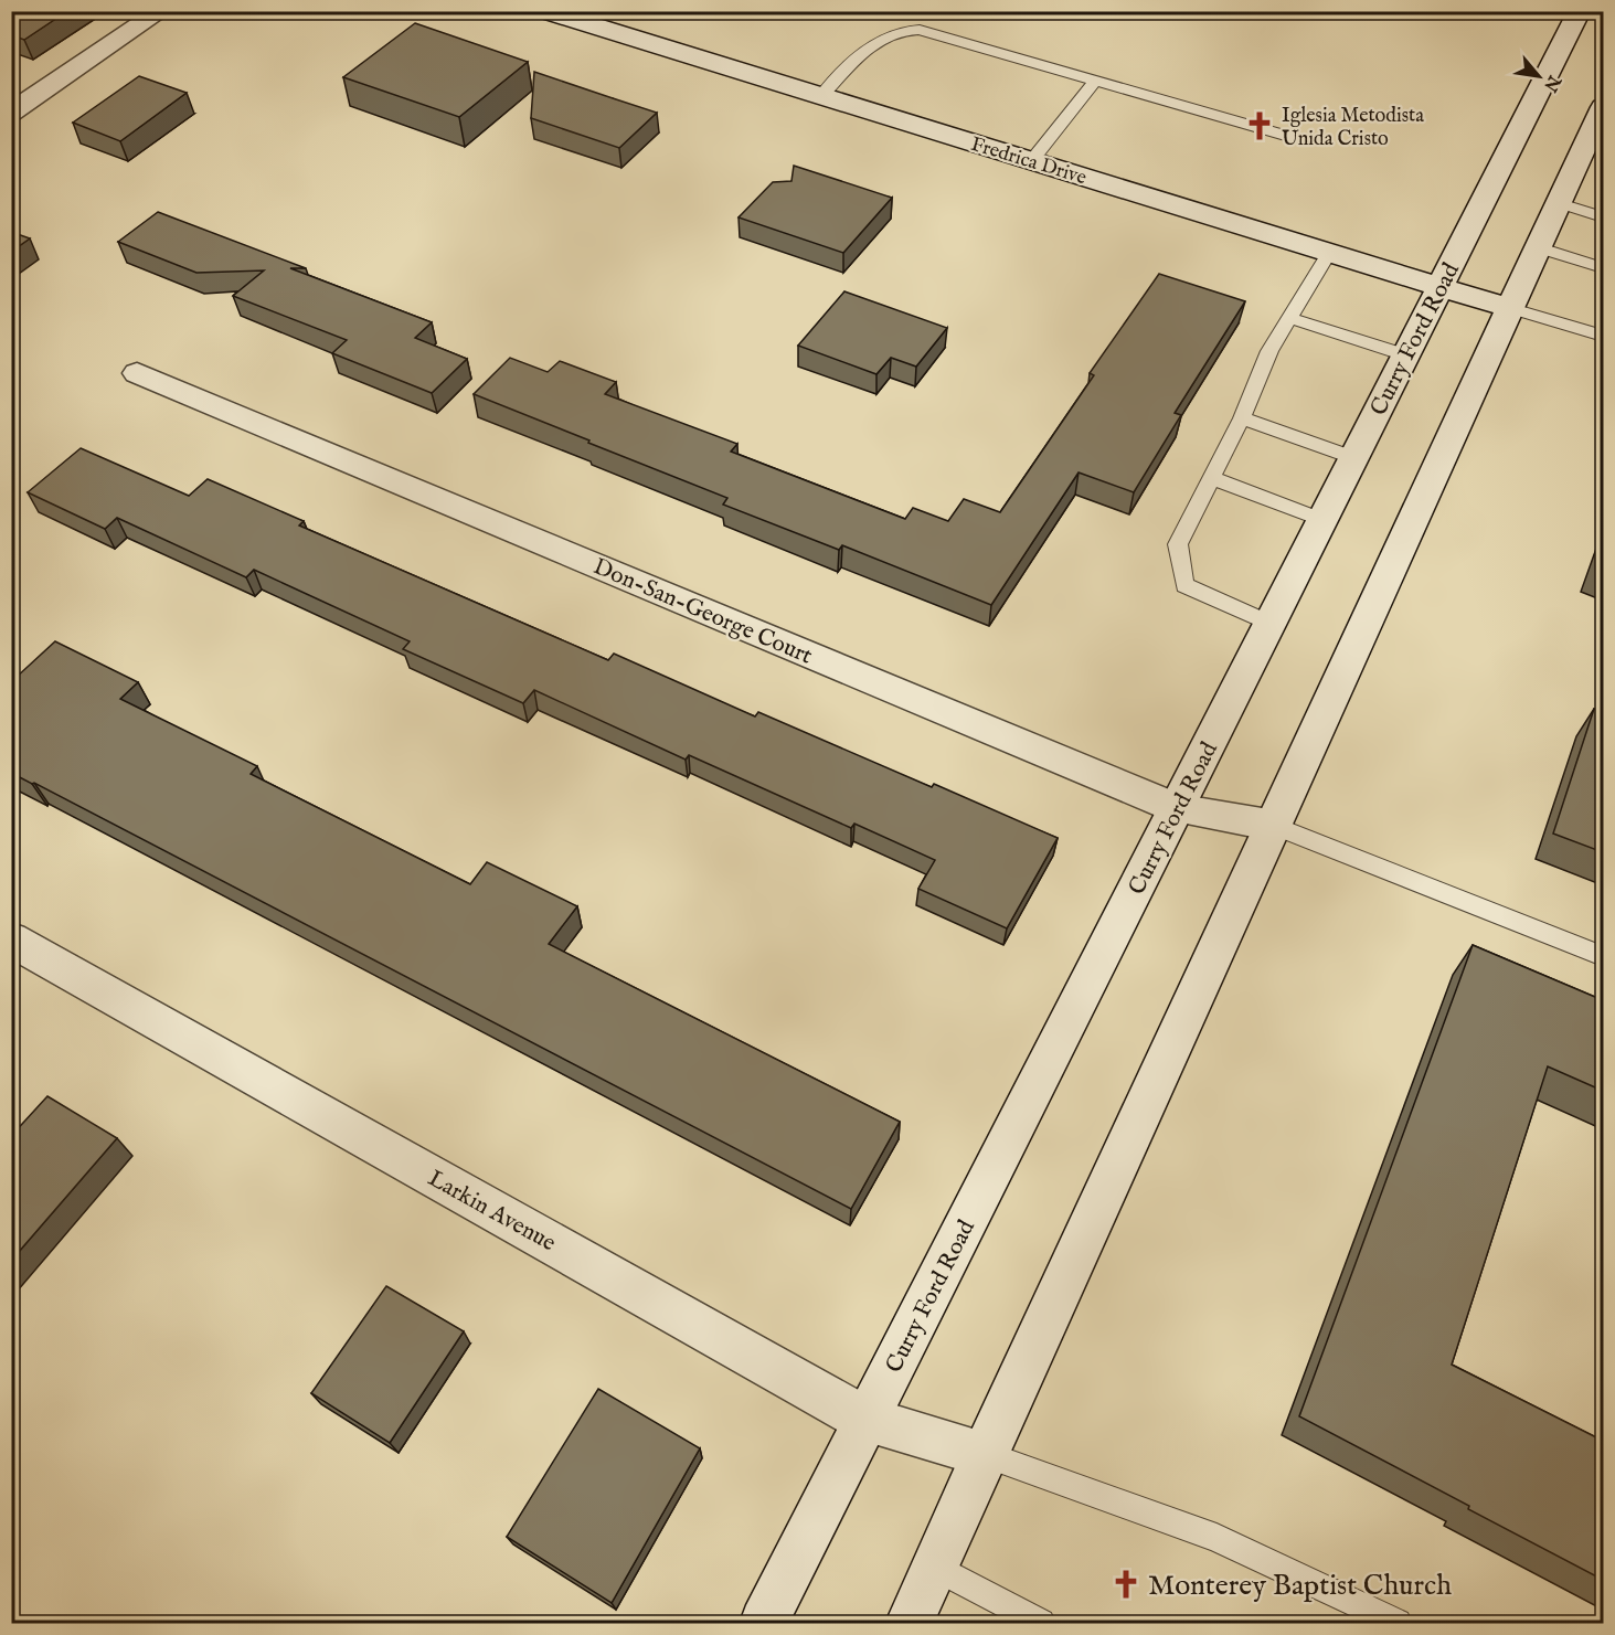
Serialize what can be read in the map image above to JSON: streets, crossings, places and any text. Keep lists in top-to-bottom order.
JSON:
{
  "streets": {
    "main road": [
      "Fredrica Drive",
      "Curry Ford Road",
      "Don-San-George Court",
      "Larkin Avenue"
    ]
  },
  "crossings": [
    ["Fredrica Drive", "Curry Ford Road"],
    ["Curry Ford Road", "Don-San-George Court"],
    ["Curry Ford Road", "Larkin Avenue"]
  ],
  "places": {
    "church": ["Iglesia Metodista Unida Cristo", "Monterey Baptist Church"]
  },
  "north": "bottom right"
}
